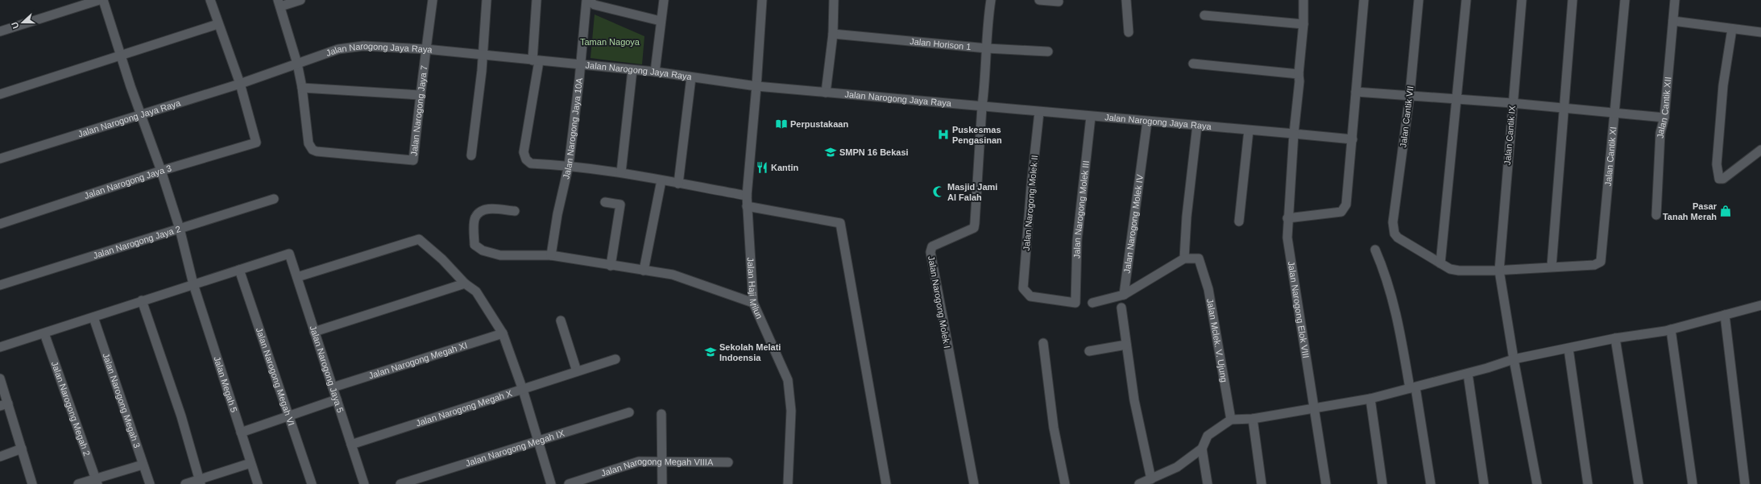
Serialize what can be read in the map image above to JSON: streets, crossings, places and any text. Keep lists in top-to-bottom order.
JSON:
{
  "streets": {
    "street": [
      "Jalan Horison 1",
      "Jalan Narogong Jaya Raya",
      "Jalan Cantik XII",
      "Jalan Narogong Jaya 7",
      "Jalan Cantik VII",
      "Jalan Narogong Jaya 10A",
      "Jalan Cantik IX",
      "Jalan Cantik XI",
      "Jalan Narogong Jaya 3",
      "Jalan Narogong Molek II",
      "Jalan Narogong Molek III",
      "Jalan Narogong Molek IV",
      "Jalan Narogong Jaya 2",
      "Jalan Haji Milun",
      "Jalan Narogong Molek I",
      "Jalan Narogong Elok VIII",
      "Jalan Mclek. V. Ujung",
      "Jalan Narogong Megah XI",
      "Jalan Narogong Jaya 5",
      "Jalan Narogong Megah VI",
      "Jalan Megah 5",
      "Jalan Narogong Megah 3",
      "Jalan Narogong Megah X",
      "Jalan Narogong Megah 2",
      "Jalan Narogong Megah IX",
      "Jalan Narogong Megah VIIIA"
    ]
  },
  "crossings": [
    ["Jalan Narogong Jaya Raya", "Jalan Narogong Jaya 7"],
    ["Jalan Narogong Jaya Raya", "Jalan Narogong Jaya 10A"],
    ["Jalan Narogong Jaya Raya", "Jalan Narogong Jaya 3"],
    ["Jalan Narogong Jaya Raya", "Jalan Narogong Molek II"],
    ["Jalan Narogong Jaya Raya", "Jalan Narogong Molek III"],
    ["Jalan Narogong Jaya Raya", "Jalan Narogong Molek IV"],
    ["Jalan Narogong Jaya Raya", "Jalan Haji Milun"],
    ["Jalan Narogong Jaya Raya", "Jalan Narogong Molek I"],
    ["Jalan Narogong Jaya Raya", "Jalan Narogong Elok VIII"],
    ["Jalan Narogong Jaya Raya", "Jalan Megah 5"],
    ["Jalan Narogong Jaya 3", "Jalan Megah 5"],
    ["Jalan Narogong Molek II", "Jalan Narogong Molek III"],
    ["Jalan Narogong Jaya 2", "Jalan Megah 5"],
    ["Jalan Narogong Megah XI", "Jalan Narogong Jaya 5"],
    ["Jalan Narogong Jaya 5", "Jalan Narogong Megah VI"],
    ["Jalan Narogong Jaya 5", "Jalan Narogong Megah X"]
  ],
  "parks": ["Taman Nagoya"],
  "places": {
    "library": ["Perpustakaan"],
    "hospital": ["Puskesmas Pengasinan"],
    "school or university": ["SMPN 16 Bekasi", "Sekolah Melati Indoensia"],
    "restaurant": ["Kantin"],
    "mosque": ["Masjid Jami Al Falah"],
    "shop": ["Pasar Tanah Merah"]
  },
  "north": "left"
}
